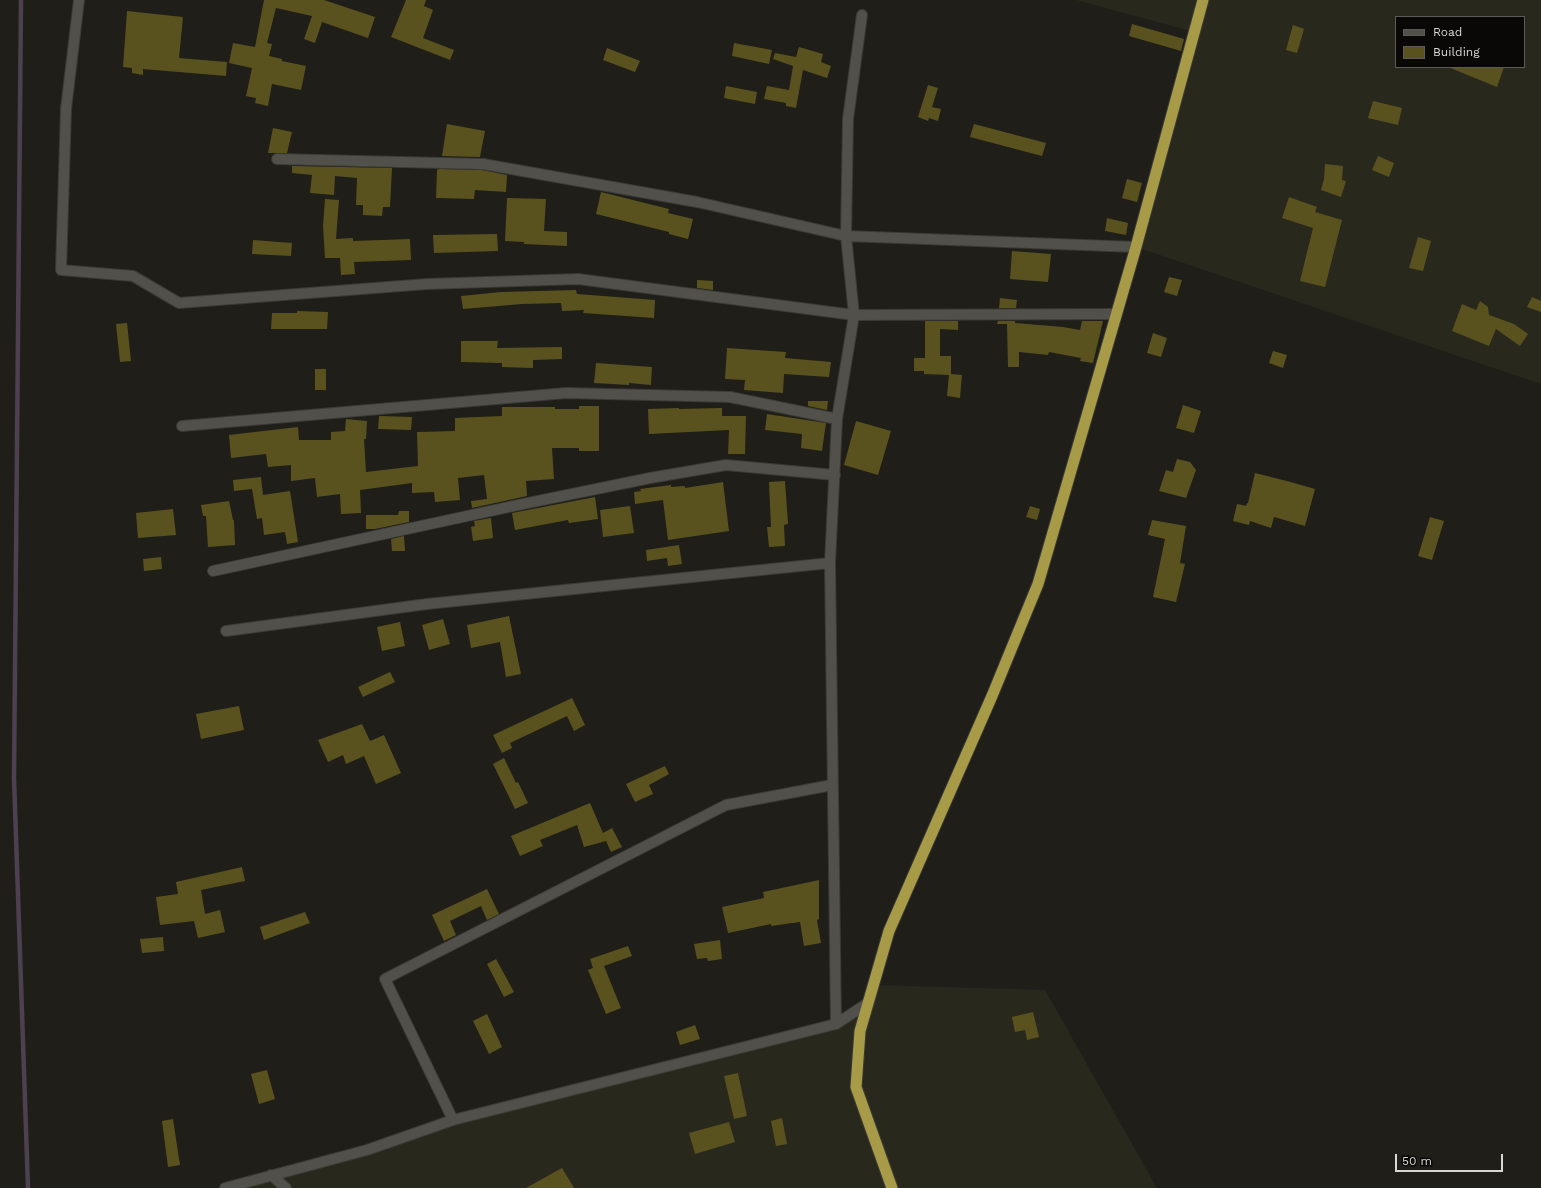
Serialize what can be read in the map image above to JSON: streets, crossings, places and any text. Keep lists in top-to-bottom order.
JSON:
{
  "legend": ["Road", "Building"],
  "scale_bar": "50 m"
}
